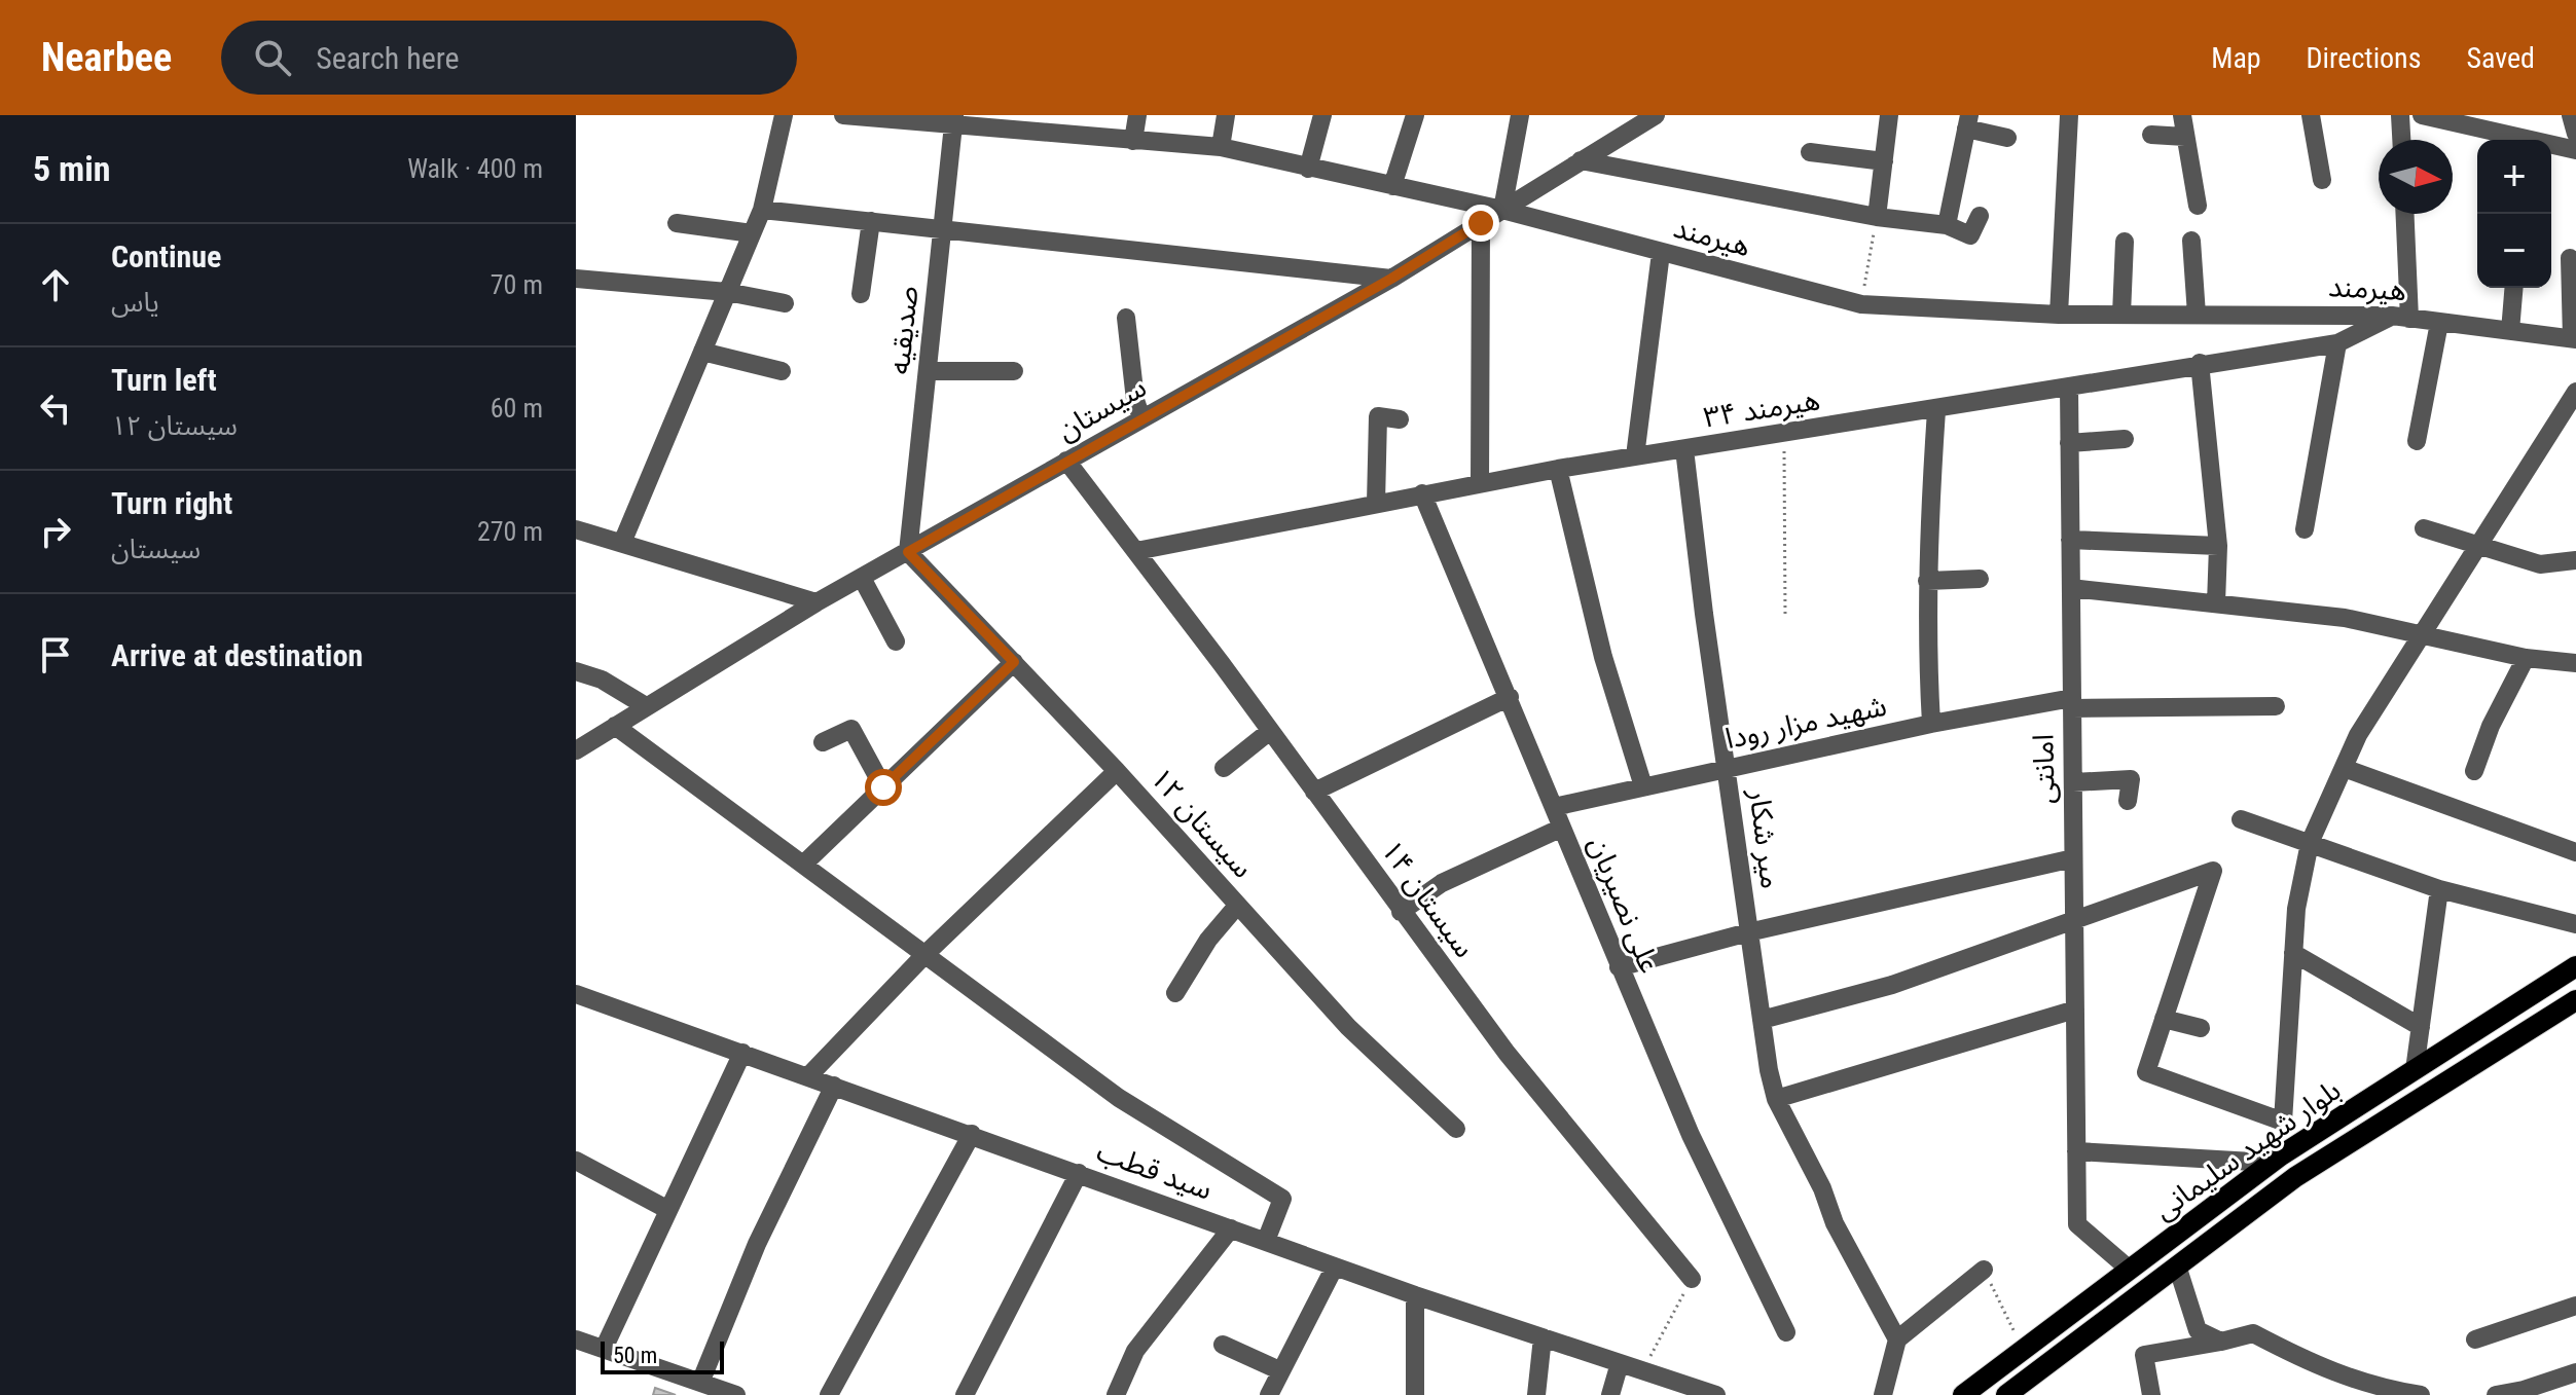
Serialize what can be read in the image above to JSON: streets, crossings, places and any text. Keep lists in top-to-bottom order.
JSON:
{
  "streets": {
    "main road": ["بلوار شهید سلیمانی"],
    "street": [
      "هیرمند",
      "صدیقیه",
      "سیستان",
      "هیرمند ۳۴",
      "شهید مزار رودا",
      "امانتی",
      "سیستان ۱۲",
      "میر شکار",
      "سیستان ۱۴",
      "علی نصیریان",
      "سید قطب"
    ]
  },
  "crossings": [
    ["هیرمند", "صدیقیه"],
    ["هیرمند", "سیستان"],
    ["هیرمند", "هیرمند ۳۴"],
    ["صدیقیه", "سیستان"],
    ["صدیقیه", "سیستان ۱۲"],
    ["سیستان", "سیستان ۱۲"],
    ["سیستان", "سیستان ۱۴"],
    ["هیرمند ۳۴", "امانتی"],
    ["هیرمند ۳۴", "میر شکار"],
    ["هیرمند ۳۴", "سیستان ۱۴"],
    ["هیرمند ۳۴", "علی نصیریان"],
    ["شهید مزار رودا", "امانتی"],
    ["شهید مزار رودا", "میر شکار"],
    ["شهید مزار رودا", "علی نصیریان"],
    ["امانتی", "بلوار شهید سلیمانی"]
  ],
  "scale_bar": "50 m",
  "north": "right",
  "page": {
    "header": "Nearbee",
    "search": "Search here",
    "nav": ["Map", "Directions", "Saved"],
    "heading": ["5 min", "Walk · 400 m"],
    "map_buttons": ["+", "−"],
    "list": [
      ["Continue", "یاس", "70 m"],
      ["Turn left", "سیستان ۱۲", "60 m"],
      ["Turn right", "سیستان", "270 m"],
      "Arrive at destination"
    ],
    "scale": "50 m"
  }
}
